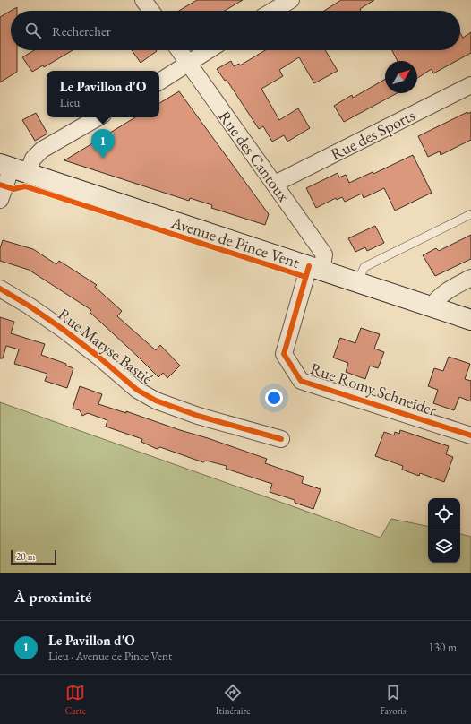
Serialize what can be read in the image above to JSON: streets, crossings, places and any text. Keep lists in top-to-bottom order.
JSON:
{
  "streets": {
    "main road": ["Avenue de Pince Vent"],
    "street": [
      "Rue des Sports",
      "Rue des Cantoux",
      "Rue Maryse Bastié",
      "Rue Romy Schneider"
    ]
  },
  "crossings": [
    ["Rue des Sports", "Rue des Cantoux"],
    ["Rue des Cantoux", "Avenue de Pince Vent"],
    ["Rue des Cantoux", "Rue Romy Schneider"],
    ["Avenue de Pince Vent", "Rue Romy Schneider"]
  ],
  "scale_bar": "20 m",
  "north": "top right",
  "page": {
    "search": "Rechercher",
    "popup": ["Le Pavillon d'O", "Lieu"],
    "pins": "1",
    "scale": "20 m",
    "heading": "À proximité",
    "list": [
      {
        "mark": "1",
        "name": "Le Pavillon d'O",
        "note": "Lieu · Avenue de Pince Vent",
        "value": "130 m"
      }
    ],
    "nav": ["Carte", "Itinéraire", "Favoris"]
  }
}
